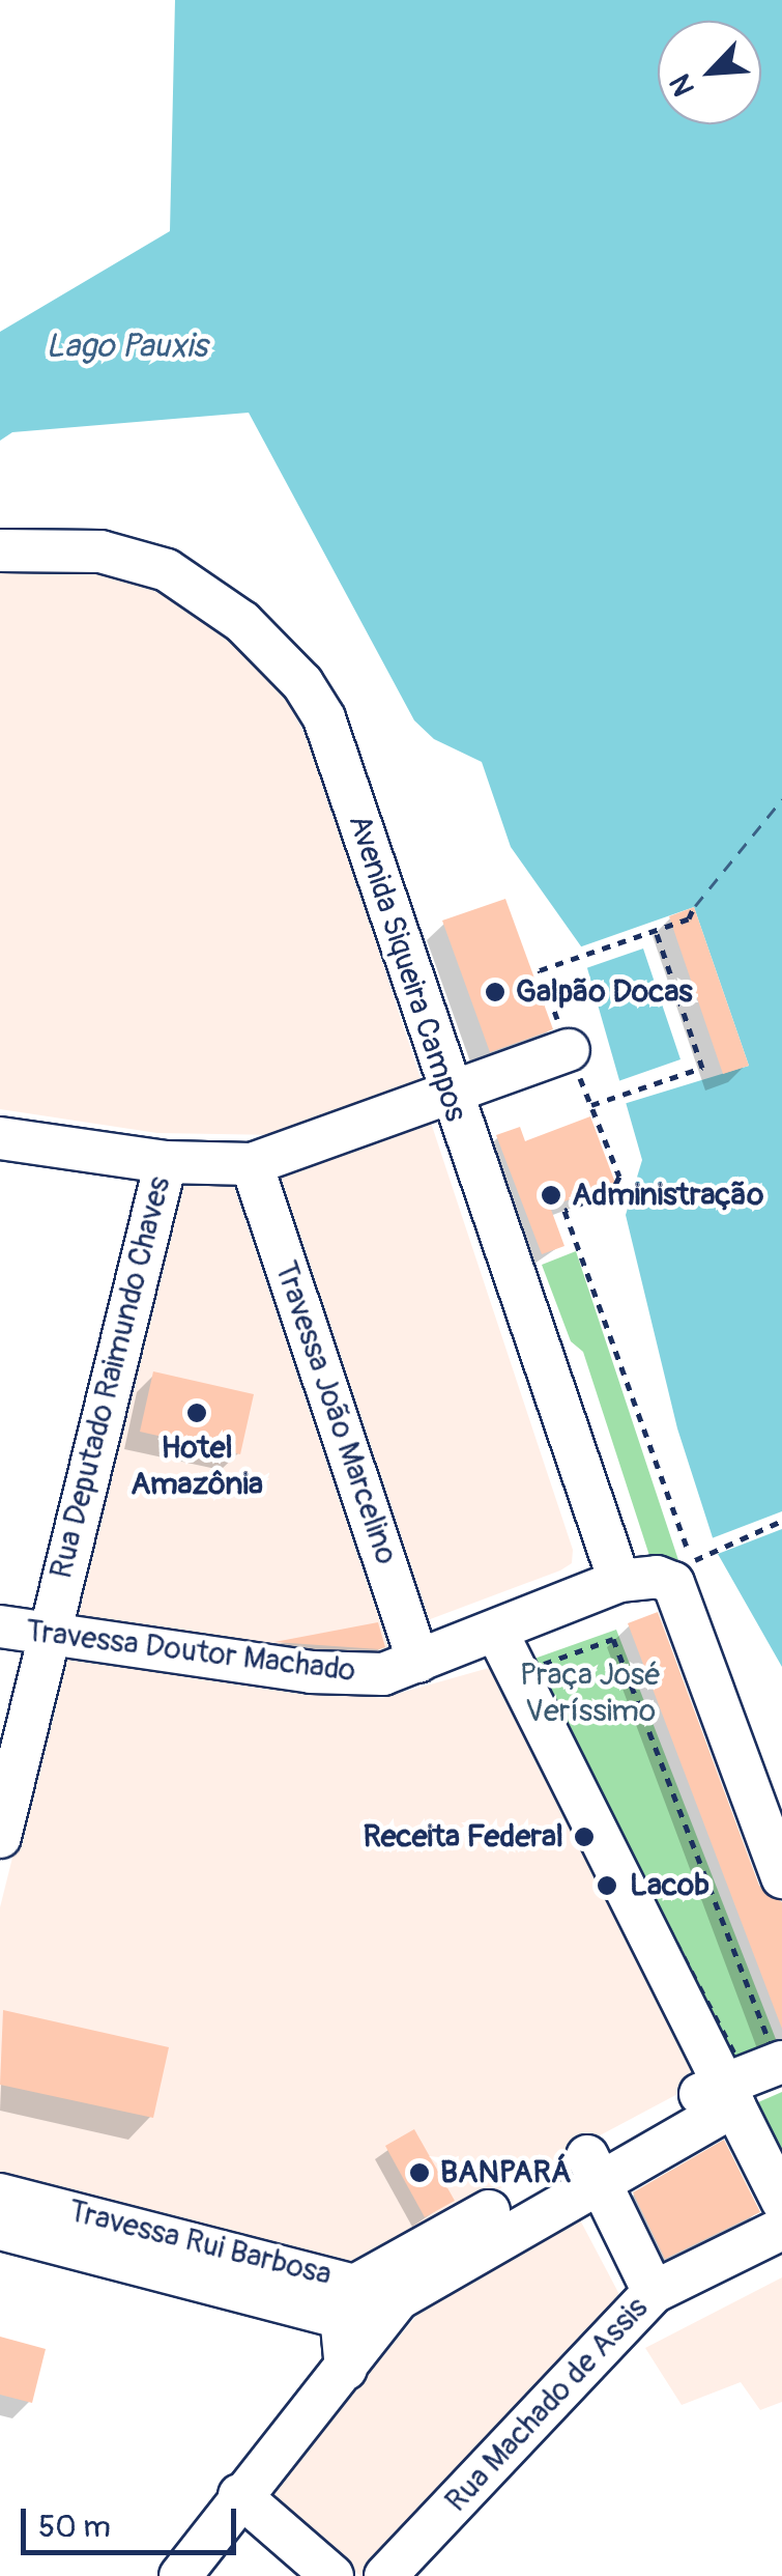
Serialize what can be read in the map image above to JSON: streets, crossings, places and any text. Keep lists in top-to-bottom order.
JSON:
{
  "streets": {
    "street": [
      "Avenida Siqueira Campos",
      "Rua Deputado Raimundo Chaves",
      "Travessa João Marcelino",
      "Travessa Doutor Machado",
      "Travessa Rui Barbosa",
      "Rua Machado de Assis"
    ]
  },
  "crossings": [
    ["Avenida Siqueira Campos", "Travessa Doutor Machado"],
    ["Rua Deputado Raimundo Chaves", "Travessa Doutor Machado"],
    ["Travessa João Marcelino", "Travessa Doutor Machado"]
  ],
  "water": ["Lago Pauxis"],
  "parks": ["Praça José Veríssimo"],
  "places": [
    "Galpão Docas",
    "Administração",
    "Hotel Amazônia",
    "Receita Federal",
    "Lacob",
    "BANPARÁ"
  ],
  "scale_bar": "50 m",
  "north": "bottom left"
}
